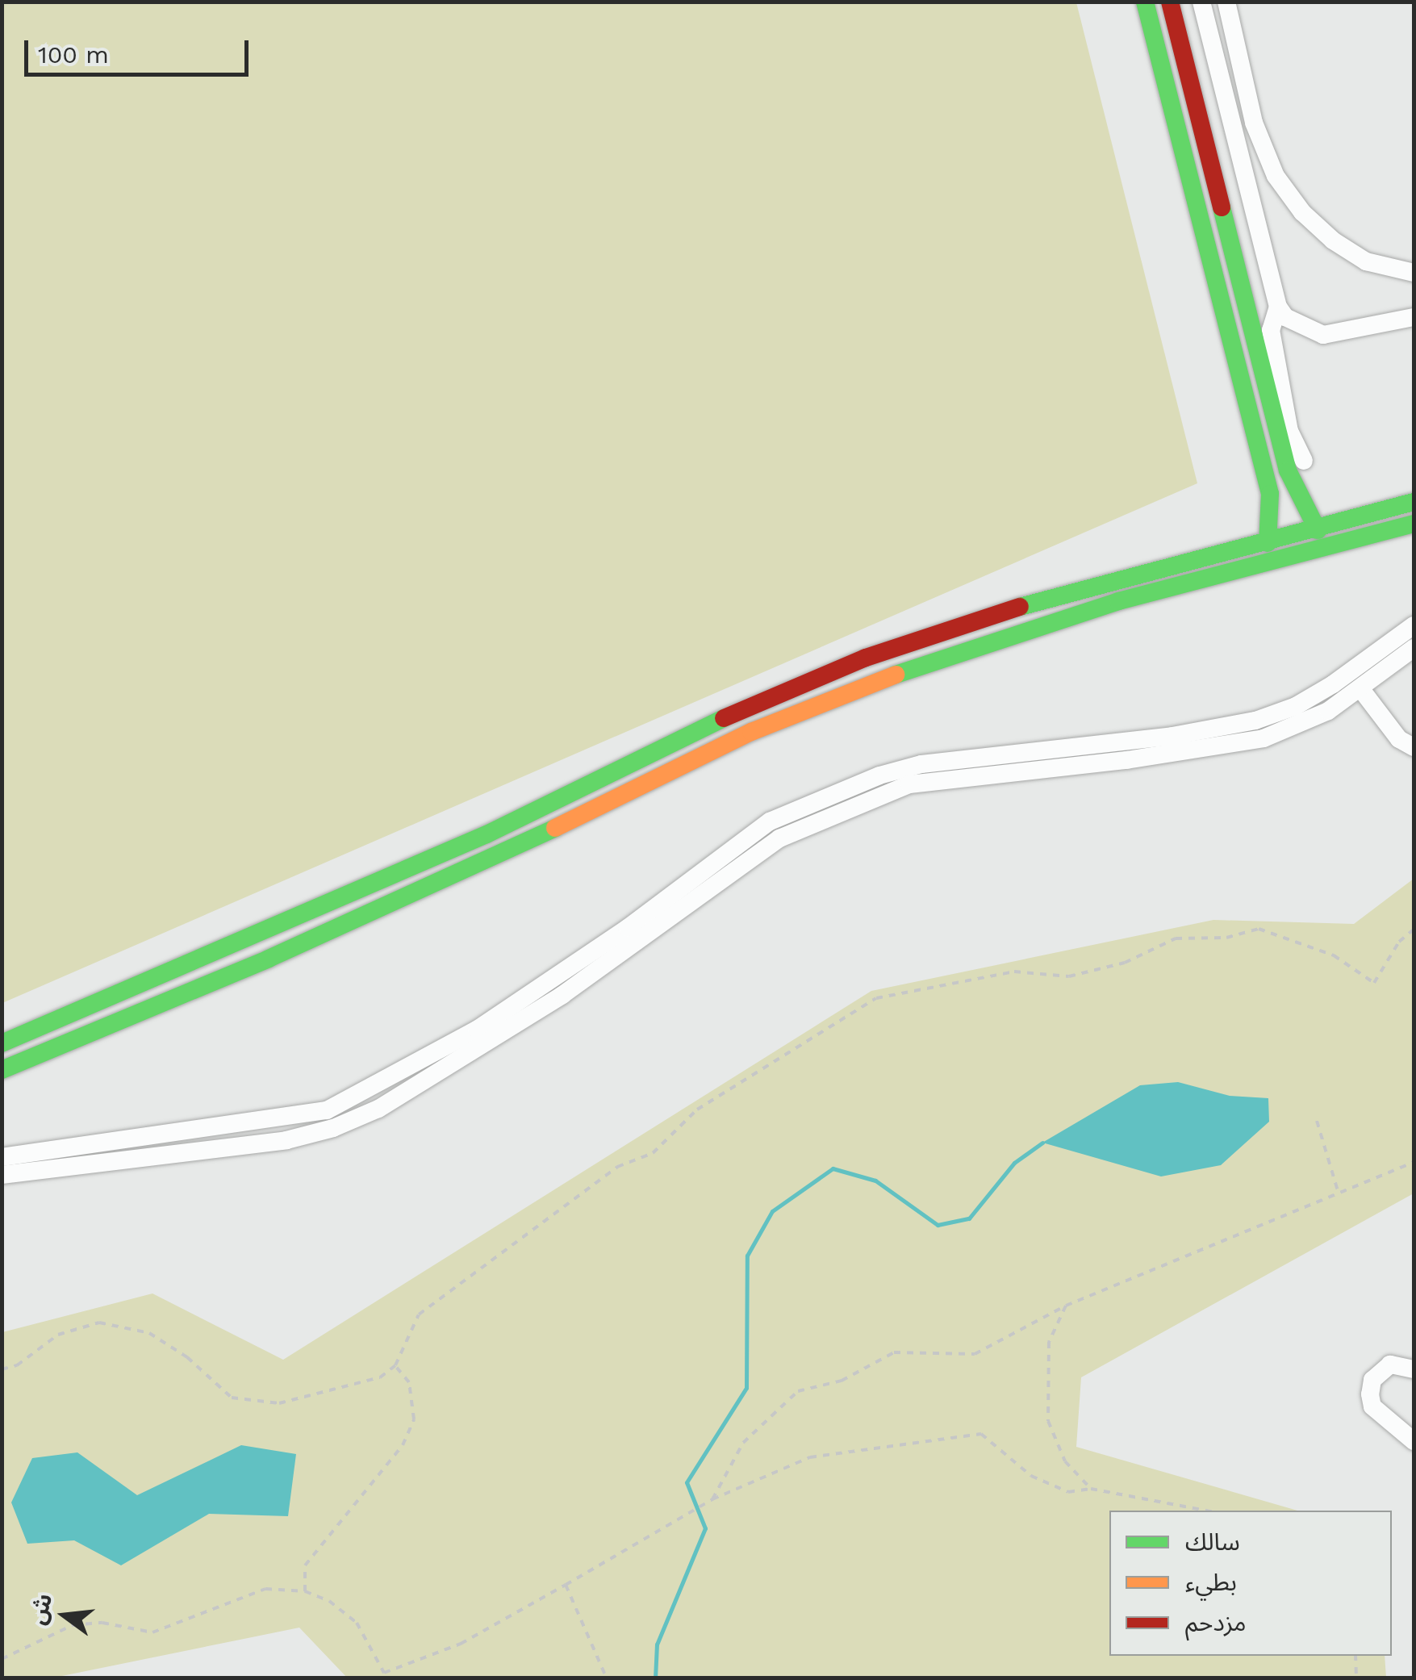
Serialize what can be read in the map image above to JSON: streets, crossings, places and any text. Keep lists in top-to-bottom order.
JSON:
{
  "legend": ["سالك", "بطيء", "مزدحم"],
  "scale_bar": "100 m",
  "north": "left"
}
